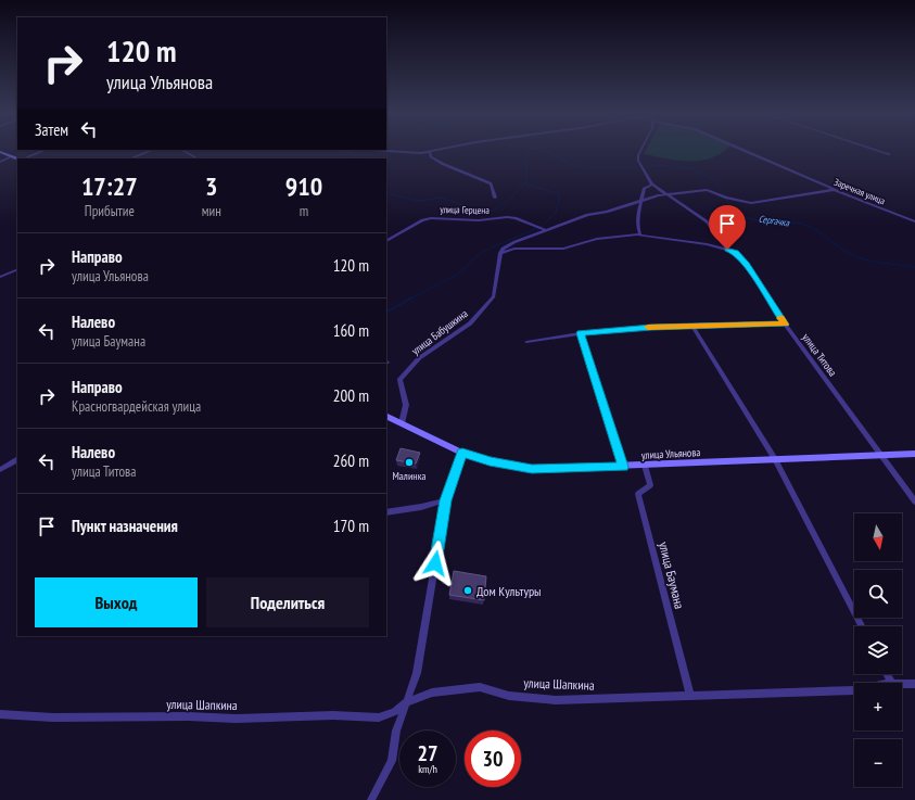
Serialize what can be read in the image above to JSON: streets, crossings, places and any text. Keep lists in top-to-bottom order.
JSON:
{
  "streets": {
    "main road": ["улица Ульянова"],
    "street": [
      "Заречная улица",
      "улица Герцена",
      "улица Бабушкина",
      "улица Титова",
      "улица Баумана",
      "улица Шапкина"
    ]
  },
  "crossings": [
    ["улица Бабушкина", "улица Ульянова"],
    ["улица Титова", "улица Ульянова"],
    ["улица Ульянова", "улица Баумана"],
    ["улица Баумана", "улица Шапкина"]
  ],
  "water": ["Сергачка"],
  "places": ["Малинка", "Дом Культуры"],
  "north": "bottom",
  "page": {
    "turn": ["120 m", "улица Ульянова"],
    "then": "Затем",
    "eta": [
      "17:27",
      "Прибытие",
      "3",
      "мин",
      "910",
      "m"
    ],
    "list": [
      {
        "name": "Направо",
        "note": "улица Ульянова",
        "value": "120 m"
      },
      {
        "name": "Налево",
        "note": "улица Баумана",
        "value": "160 m"
      },
      {
        "name": "Направо",
        "note": "Красногвардейская улица",
        "value": "200 m"
      },
      {
        "name": "Налево",
        "note": "улица Титова",
        "value": "260 m"
      },
      {
        "name": "Пункт назначения",
        "value": "170 m"
      }
    ],
    "map_buttons": ["+", "−"],
    "buttons": ["Выход", "Поделиться"],
    "speed": "27 km/h",
    "limit": "30"
  }
}
